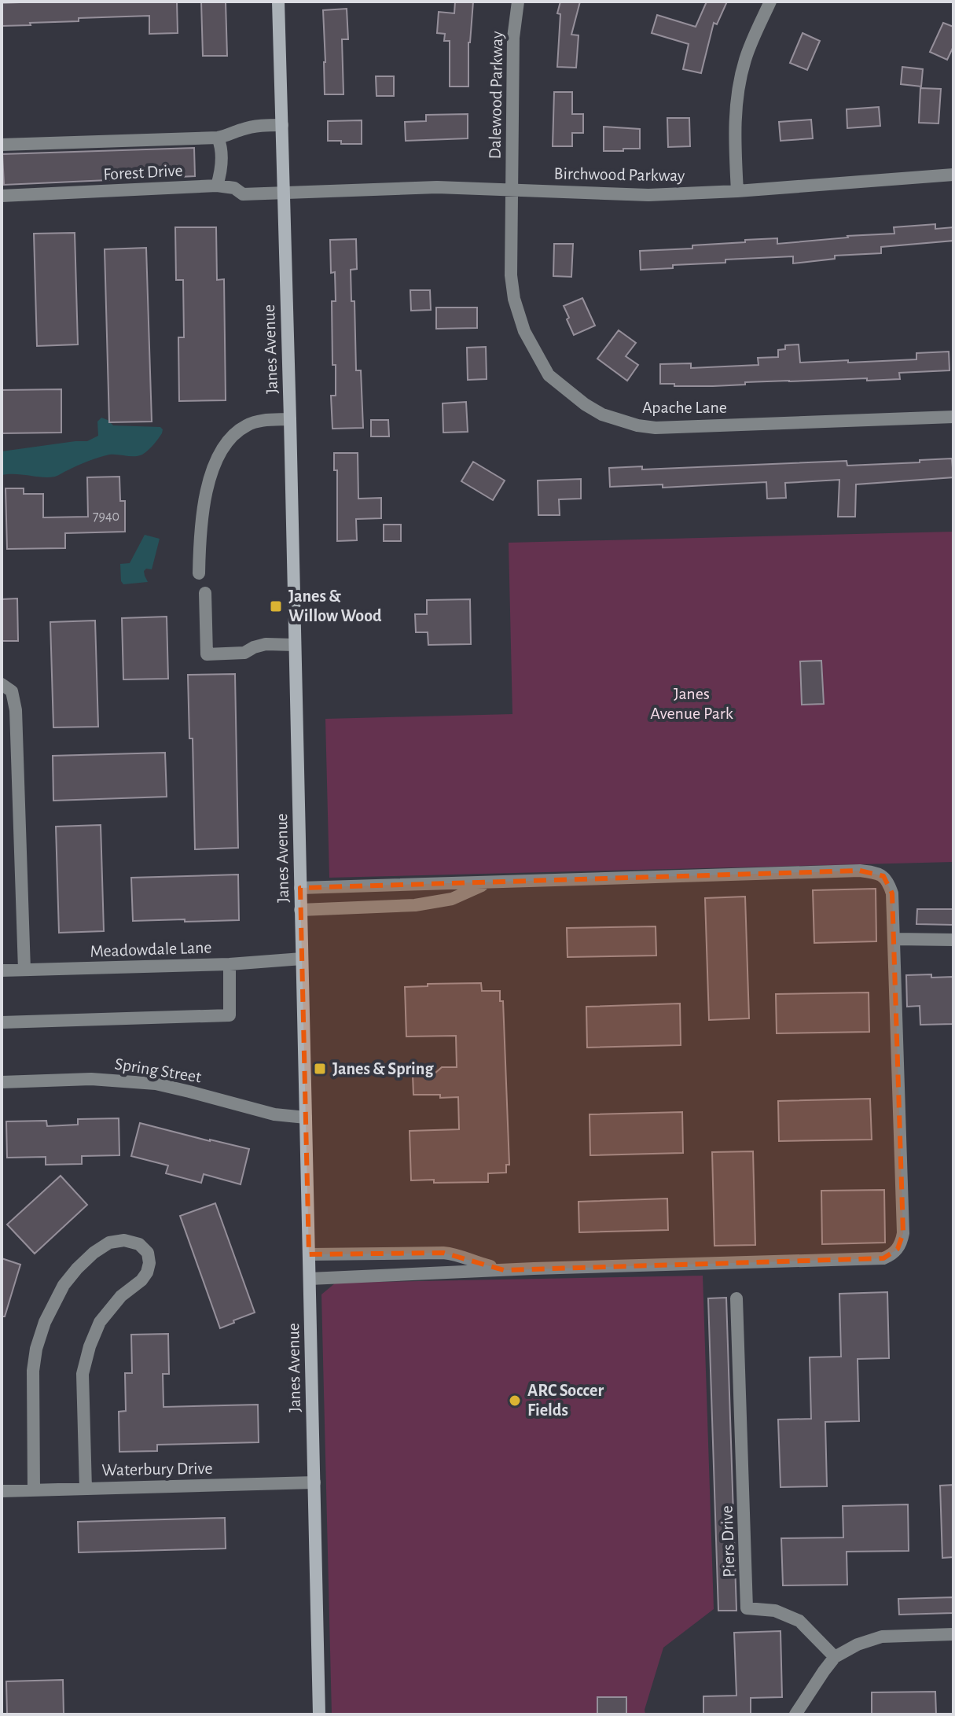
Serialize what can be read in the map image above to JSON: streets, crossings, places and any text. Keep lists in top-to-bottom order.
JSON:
{
  "streets": {
    "street": [
      "Dalewood Parkway",
      "Forest Drive",
      "Birchwood Parkway",
      "Janes Avenue",
      "Apache Lane",
      "Meadowdale Lane",
      "Spring Street",
      "Waterbury Drive",
      "Piers Drive"
    ]
  },
  "crossings": [
    ["Dalewood Parkway", "Birchwood Parkway"],
    ["Dalewood Parkway", "Apache Lane"],
    ["Forest Drive", "Birchwood Parkway"],
    ["Forest Drive", "Janes Avenue"],
    ["Birchwood Parkway", "Janes Avenue"],
    ["Birchwood Parkway", "Apache Lane"],
    ["Janes Avenue", "Meadowdale Lane"],
    ["Janes Avenue", "Spring Street"],
    ["Janes Avenue", "Waterbury Drive"]
  ],
  "parks": ["Janes Avenue Park"],
  "places": {
    "transit": ["Janes & Willow Wood", "Janes & Spring"],
    "other": ["ARC Soccer Fields"]
  },
  "house_numbers": ["7940"]
}
